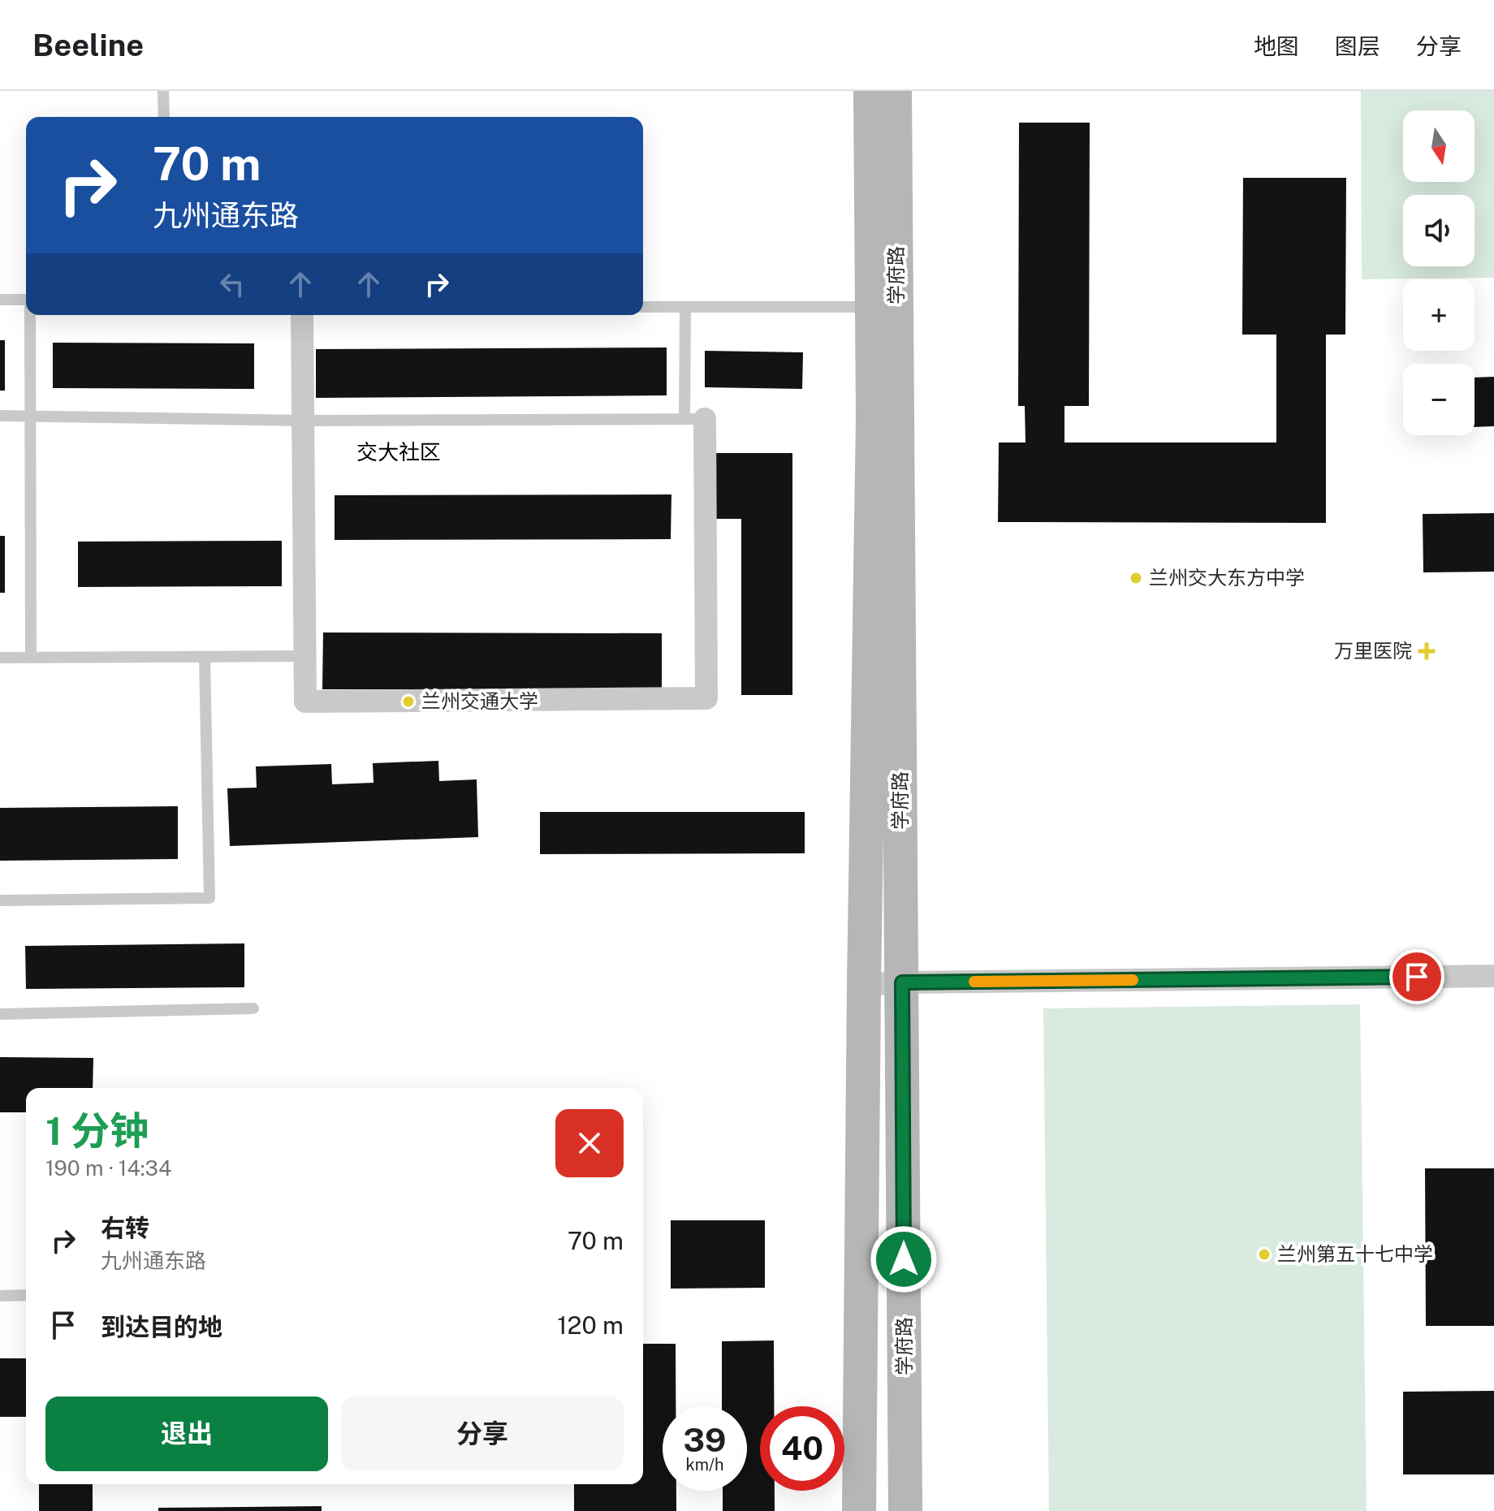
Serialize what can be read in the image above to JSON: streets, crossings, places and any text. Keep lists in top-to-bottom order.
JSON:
{
  "streets": {
    "street": ["学府路"]
  },
  "districts": ["交大社区"],
  "places": {
    "other": ["兰州交大东方中学", "兰州交通大学", "兰州第五十七中学"],
    "health": ["万里医院"]
  },
  "north": "bottom",
  "page": {
    "header": "Beeline",
    "nav": ["地图", "图层", "分享"],
    "map_buttons": ["+", "−"],
    "turn": ["70 m", "九州通东路"],
    "heading": ["1 分钟", "190 m · 14:34"],
    "list": [
      {
        "name": "右转",
        "note": "九州通东路",
        "value": "70 m"
      },
      {
        "name": "到达目的地",
        "value": "120 m"
      }
    ],
    "buttons": ["退出", "分享"],
    "speed": "39 km/h",
    "limit": "40"
  }
}
